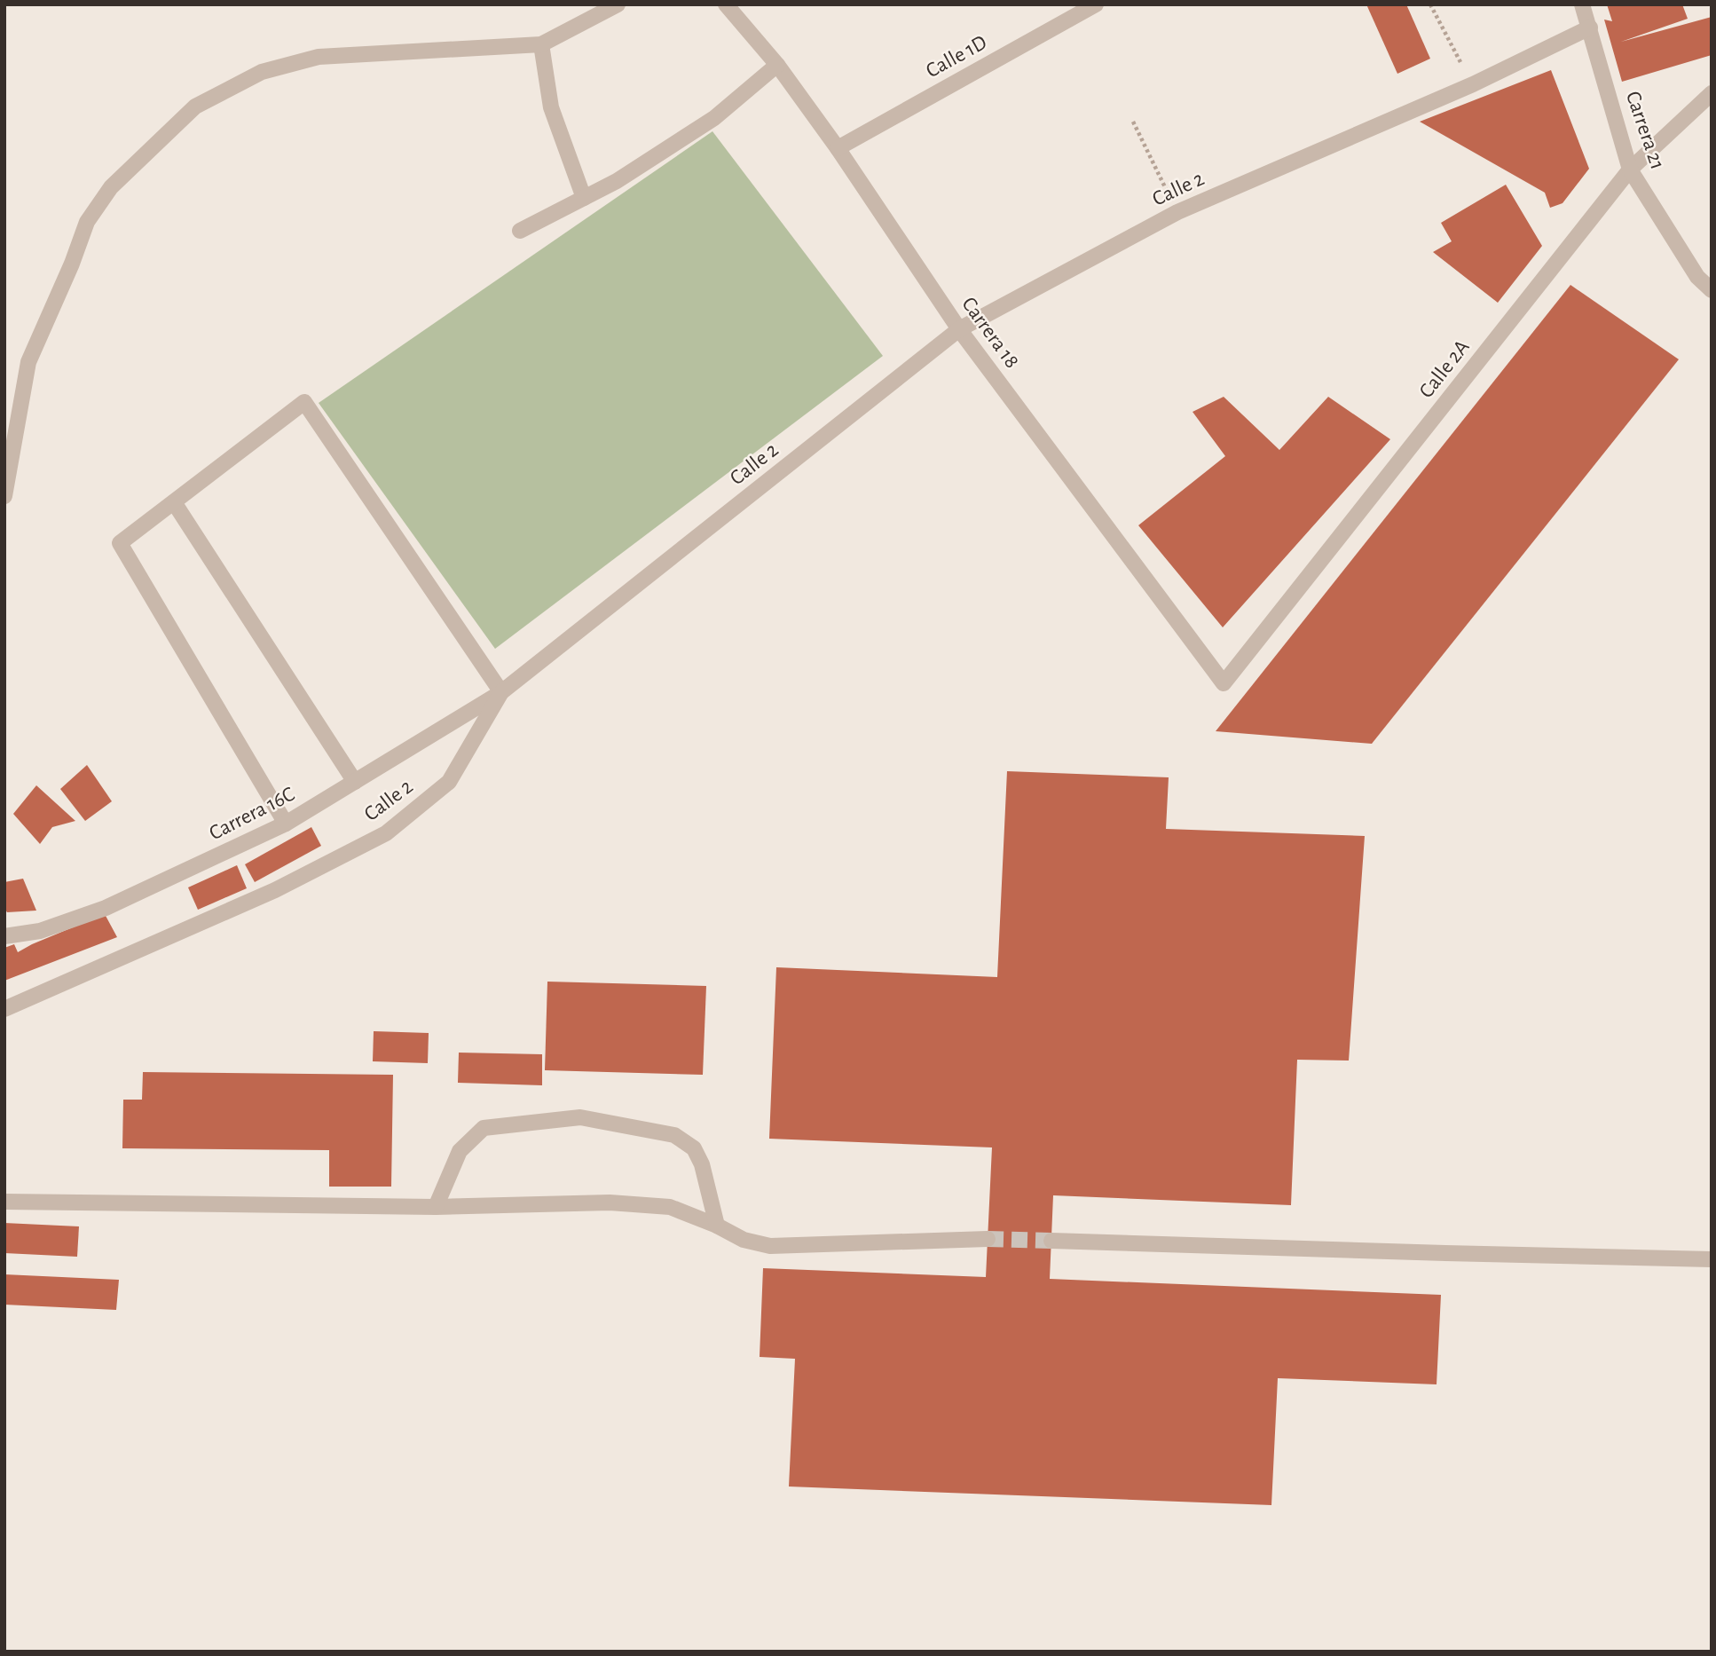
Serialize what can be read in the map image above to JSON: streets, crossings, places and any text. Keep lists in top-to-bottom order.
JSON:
{
  "streets": {
    "street": [
      "Calle 1D",
      "Carrera 21",
      "Calle 2",
      "Carrera 18",
      "Calle 2A",
      "Carrera 16C"
    ]
  },
  "crossings": [
    ["Calle 1D", "Carrera 18"],
    ["Carrera 21", "Calle 2"],
    ["Carrera 21", "Calle 2A"],
    ["Calle 2", "Carrera 18"],
    ["Calle 2", "Carrera 16C"],
    ["Carrera 18", "Calle 2A"]
  ]
}
